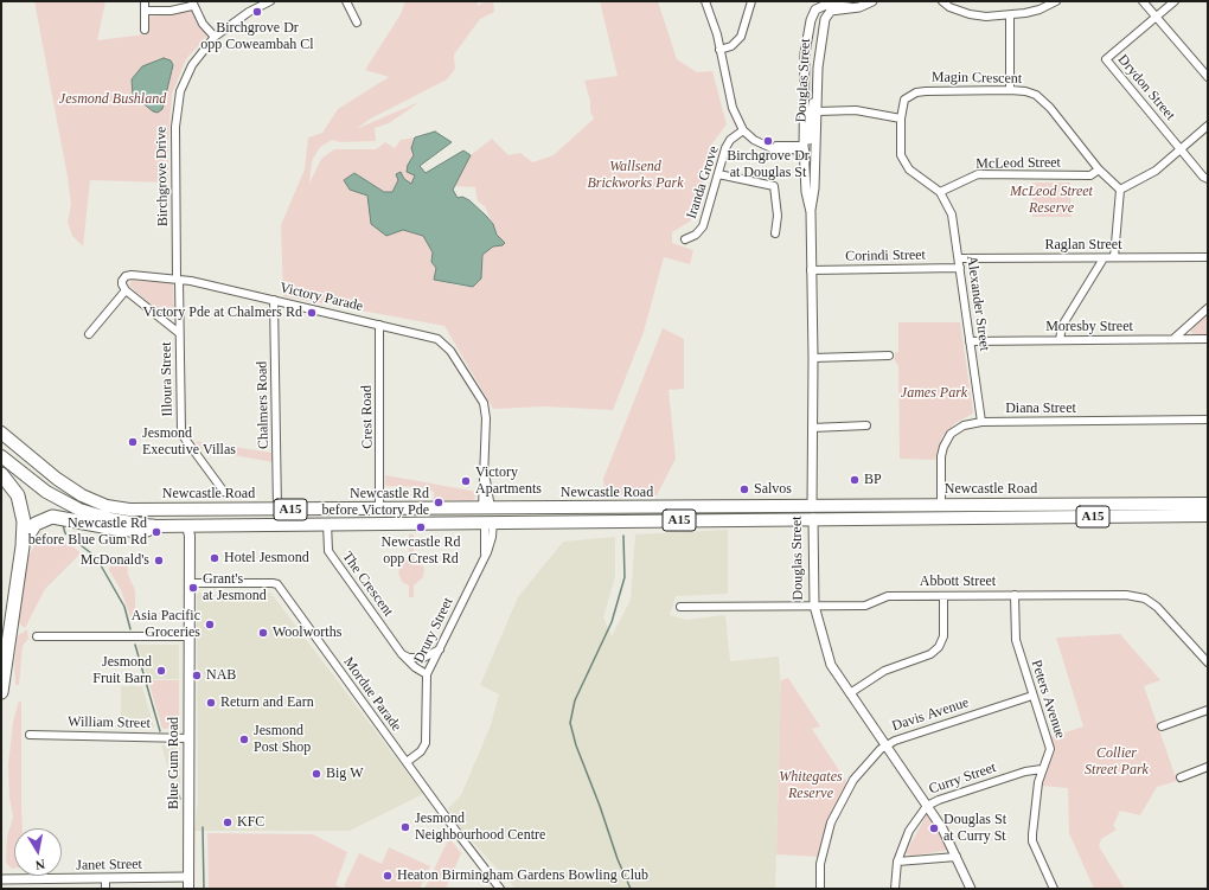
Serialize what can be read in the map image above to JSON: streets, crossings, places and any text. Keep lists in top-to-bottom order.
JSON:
{
  "streets": {
    "highway": ["Newcastle Road", "A15"],
    "main road": ["Blue Gum Road"],
    "street": [
      "Magin Crescent",
      "Douglas Street",
      "Drydon Street",
      "McLeod Street",
      "Birchgrove Drive",
      "Iranda Grove",
      "Raglan Street",
      "Corindi Street",
      "Victory Parade",
      "Alexander Street",
      "Moresby Street",
      "Illoura Street",
      "Chalmers Road",
      "Diana Street",
      "Crest Road",
      "Abbott Street",
      "The Crescent",
      "Drury Street",
      "Mordue Parade",
      "Peters Avenue",
      "Davis Avenue",
      "William Street",
      "Curry Street",
      "Janet Street"
    ]
  },
  "crossings": [
    ["Magin Crescent", "McLeod Street"],
    ["Magin Crescent", "Alexander Street"],
    ["Douglas Street", "Corindi Street"],
    ["Douglas Street", "Newcastle Road"],
    ["Douglas Street", "Abbott Street"],
    ["Douglas Street", "Davis Avenue"],
    ["Douglas Street", "Curry Street"],
    ["McLeod Street", "Alexander Street"],
    ["Birchgrove Drive", "Victory Parade"],
    ["Birchgrove Drive", "Illoura Street"],
    ["Raglan Street", "Alexander Street"],
    ["Corindi Street", "Alexander Street"],
    ["Victory Parade", "Illoura Street"],
    ["Victory Parade", "Chalmers Road"],
    ["Victory Parade", "Crest Road"],
    ["Victory Parade", "Newcastle Road"],
    ["Alexander Street", "Moresby Street"],
    ["Alexander Street", "Diana Street"],
    ["Chalmers Road", "Newcastle Road"],
    ["Diana Street", "Newcastle Road"],
    ["Crest Road", "Newcastle Road"],
    ["Newcastle Road", "A15"],
    ["Newcastle Road", "The Crescent"],
    ["Newcastle Road", "Drury Street"],
    ["Newcastle Road", "Blue Gum Road"],
    ["Abbott Street", "Peters Avenue"],
    ["The Crescent", "Drury Street"],
    ["Drury Street", "Mordue Parade"],
    ["Mordue Parade", "Blue Gum Road"],
    ["Peters Avenue", "Davis Avenue"],
    ["Peters Avenue", "Curry Street"],
    ["William Street", "Blue Gum Road"],
    ["Blue Gum Road", "Janet Street"]
  ],
  "parks": [
    "Jesmond Bushland",
    "Wallsend Brickworks Park",
    "McLeod Street Reserve",
    "James Park",
    "Collier Street Park",
    "Whitegates Reserve"
  ],
  "places": [
    "Birchgrove Dr opp Coweambah Cl",
    "Birchgrove Dr at Douglas St",
    "Victory Pde at Chalmers Rd",
    "Jesmond Executive Villas",
    "BP",
    "Victory Apartments",
    "Salvos",
    "Newcastle Rd before Victory Pde",
    "Newcastle Rd opp Crest Rd",
    "Newcastle Rd before Blue Gum Rd",
    "Hotel Jesmond",
    "McDonald's",
    "Grant's at Jesmond",
    "Asia Pacific Groceries",
    "Woolworths",
    "Jesmond Fruit Barn",
    "NAB",
    "Return and Earn",
    "Jesmond Post Shop",
    "Big W",
    "KFC",
    "Jesmond Neighbourhood Centre",
    "Douglas St at Curry St",
    "Heaton Birmingham Gardens Bowling Club"
  ],
  "north": "bottom"
}
